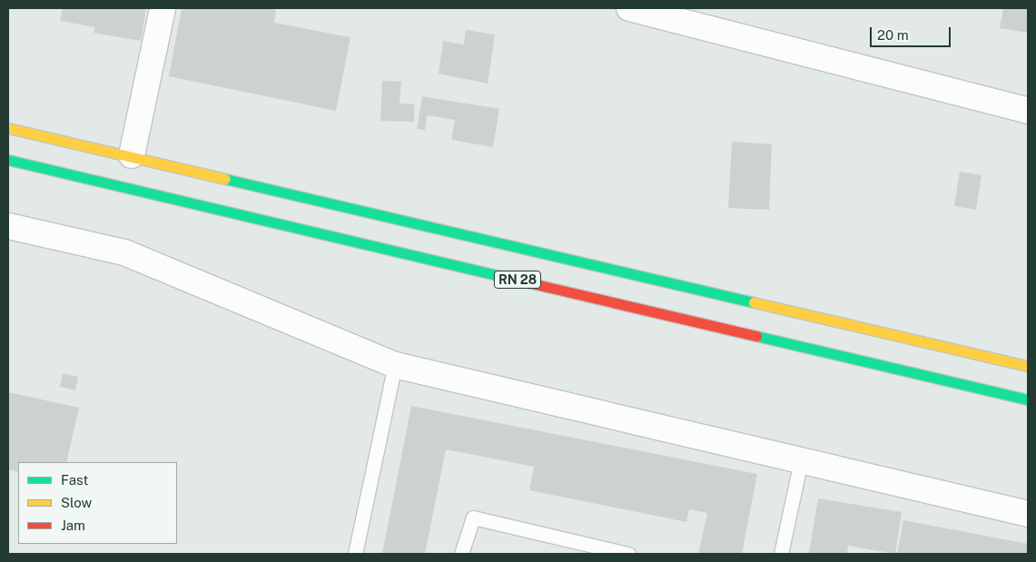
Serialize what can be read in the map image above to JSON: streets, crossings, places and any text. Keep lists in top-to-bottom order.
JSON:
{
  "streets": {
    "main road": ["RN 28"]
  },
  "legend": ["Fast", "Slow", "Jam"],
  "scale_bar": "20 m"
}
